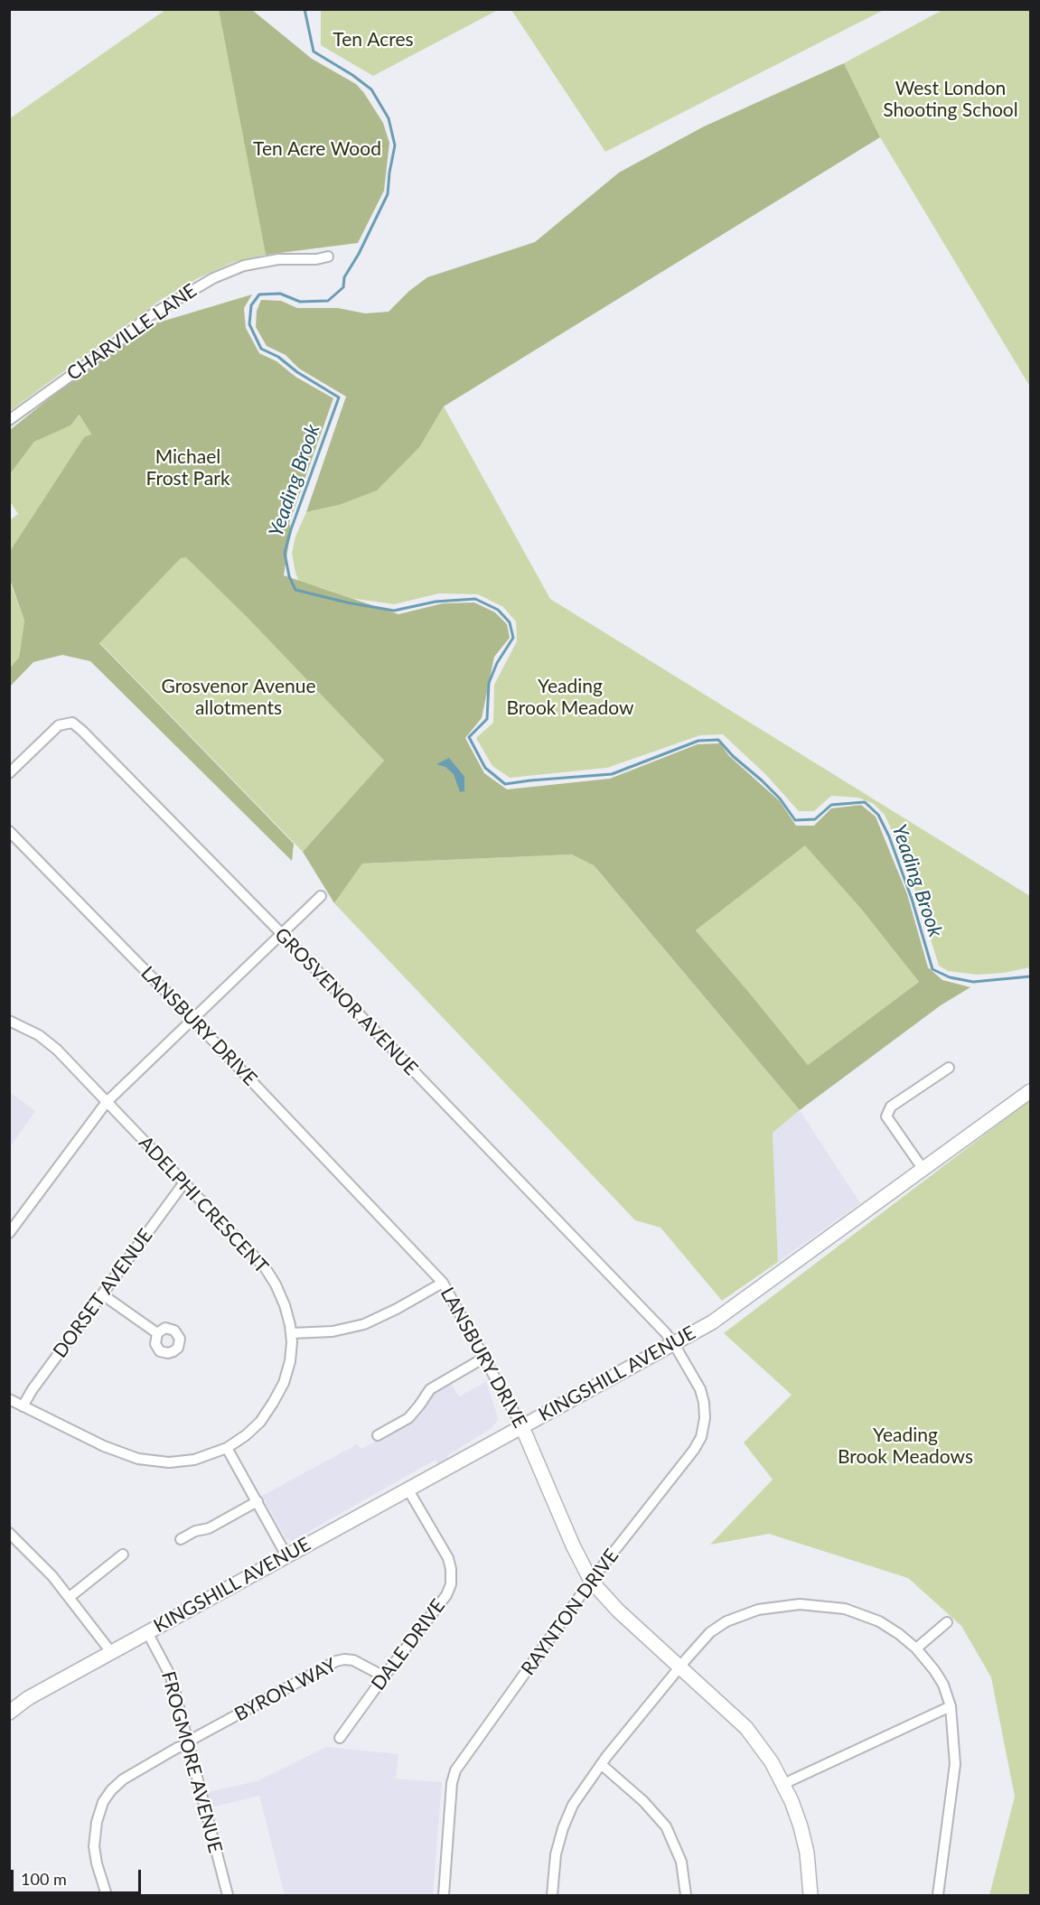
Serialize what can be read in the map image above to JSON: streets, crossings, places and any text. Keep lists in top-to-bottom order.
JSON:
{
  "streets": {
    "street": [
      "CHARVILLE LANE",
      "GROSVENOR AVENUE",
      "LANSBURY DRIVE",
      "ADELPHI CRESCENT",
      "DORSET AVENUE",
      "KINGSHILL AVENUE",
      "RAYNTON DRIVE",
      "DALE DRIVE",
      "BYRON WAY",
      "FROGMORE AVENUE"
    ]
  },
  "crossings": [
    ["GROSVENOR AVENUE", "KINGSHILL AVENUE"],
    ["GROSVENOR AVENUE", "RAYNTON DRIVE"],
    ["LANSBURY DRIVE", "KINGSHILL AVENUE"],
    ["LANSBURY DRIVE", "RAYNTON DRIVE"],
    ["ADELPHI CRESCENT", "DORSET AVENUE"],
    ["KINGSHILL AVENUE", "RAYNTON DRIVE"],
    ["KINGSHILL AVENUE", "DALE DRIVE"],
    ["KINGSHILL AVENUE", "FROGMORE AVENUE"],
    ["DALE DRIVE", "BYRON WAY"],
    ["BYRON WAY", "FROGMORE AVENUE"]
  ],
  "water": ["Yeading Brook"],
  "parks": [
    "Ten Acres",
    "West London Shooting School",
    "Ten Acre Wood",
    "Michael Frost Park",
    "Grosvenor Avenue allotments",
    "Yeading Brook Meadow",
    "Yeading Brook Meadows"
  ],
  "scale_bar": "100 m"
}
